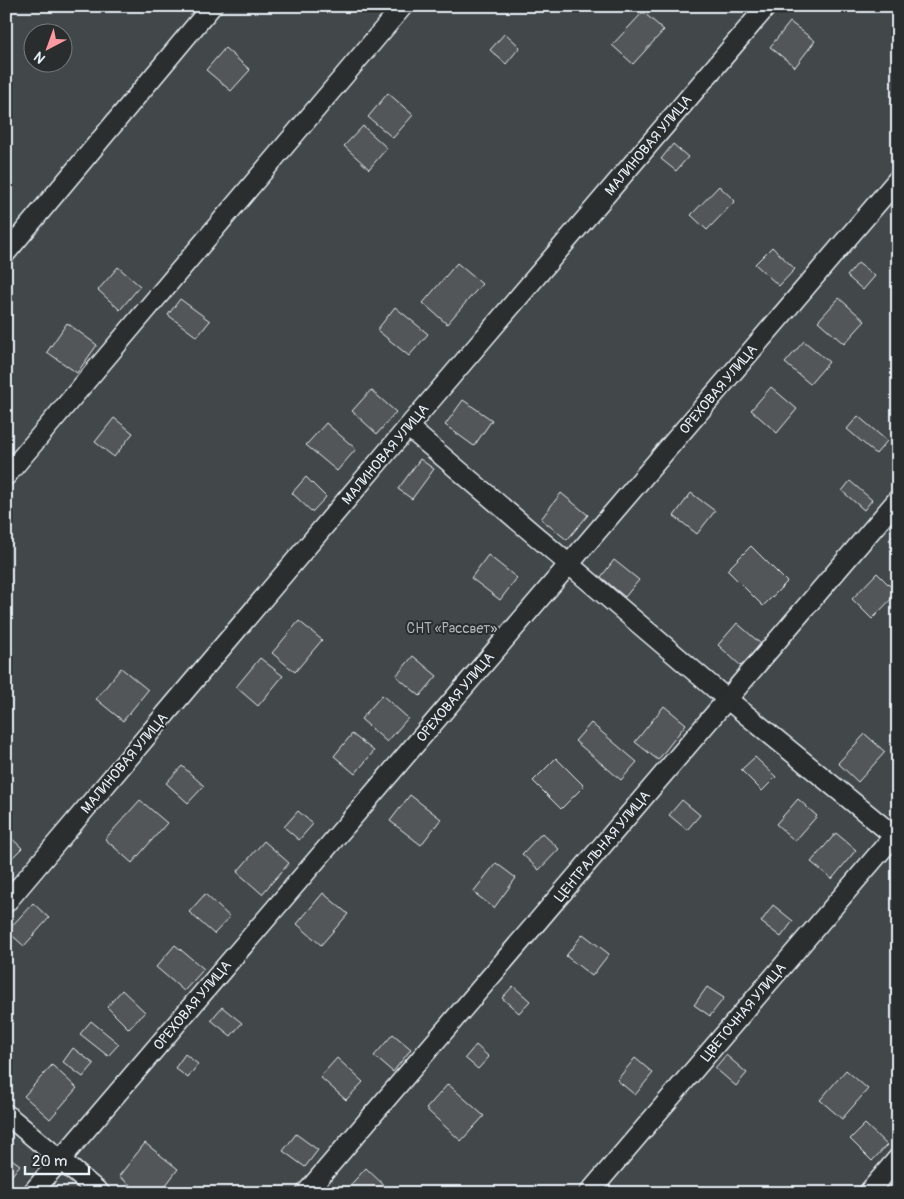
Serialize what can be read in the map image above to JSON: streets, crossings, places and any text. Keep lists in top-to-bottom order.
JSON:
{
  "streets": {
    "street": [
      "МАЛИНОВАЯ УЛИЦА",
      "ОРЕХОВАЯ УЛИЦА",
      "ЦЕНТРАЛЬНАЯ УЛИЦА",
      "ЦВЕТОЧНАЯ УЛИЦА"
    ]
  },
  "parks": ["СНТ «Рассвет»"],
  "scale_bar": "20 m",
  "north": "bottom left"
}
